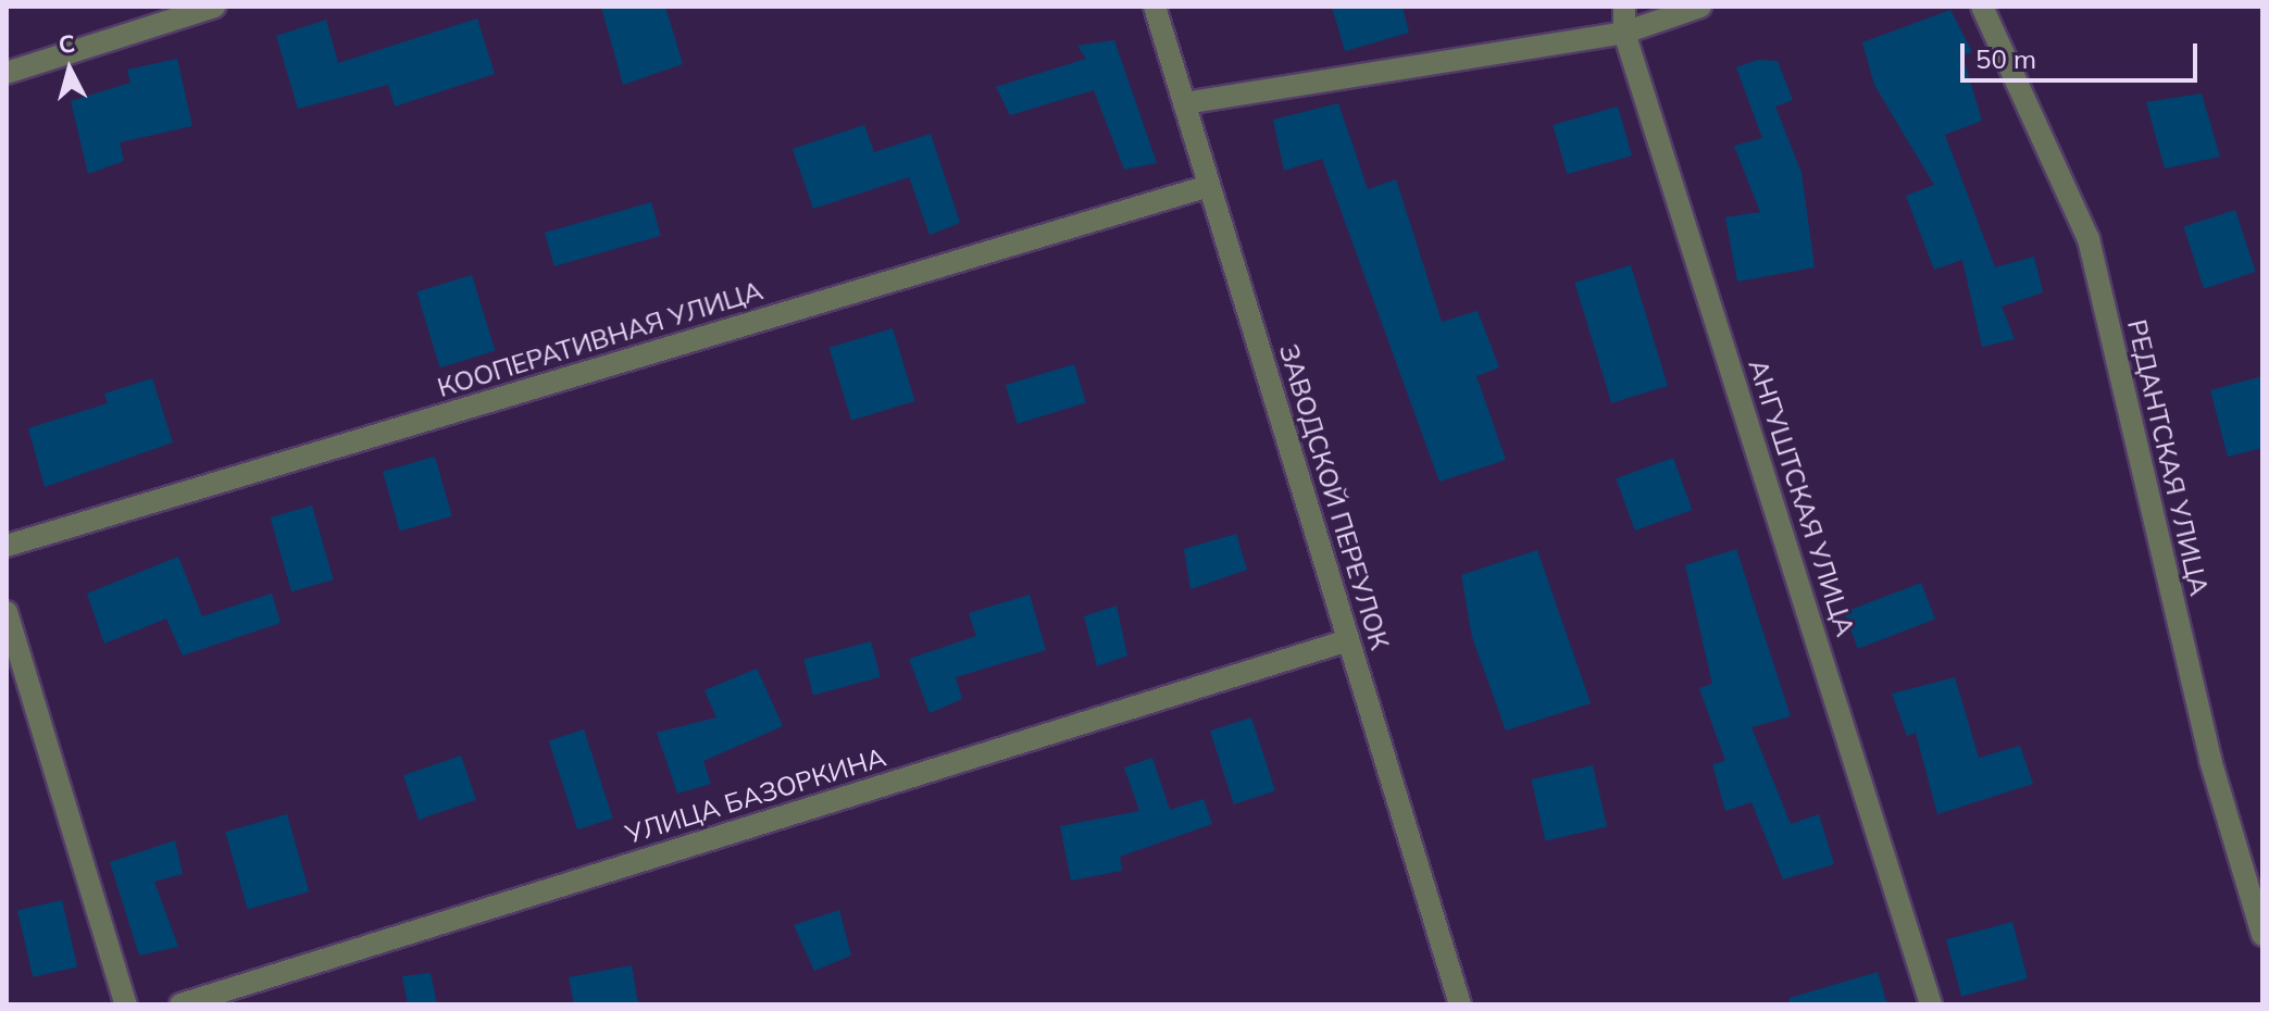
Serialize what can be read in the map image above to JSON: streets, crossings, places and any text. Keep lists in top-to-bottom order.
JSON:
{
  "streets": {
    "street": [
      "КООПЕРАТИВНАЯ УЛИЦА",
      "РЕДАНТСКАЯ УЛИЦА",
      "ЗАВОДСКОЙ ПЕРЕУЛОК",
      "АНГУШТСКАЯ УЛИЦА",
      "УЛИЦА БАЗОРКИНА"
    ]
  },
  "crossings": [
    ["КООПЕРАТИВНАЯ УЛИЦА", "ЗАВОДСКОЙ ПЕРЕУЛОК"],
    ["ЗАВОДСКОЙ ПЕРЕУЛОК", "УЛИЦА БАЗОРКИНА"]
  ],
  "scale_bar": "50 m",
  "north": "top"
}
